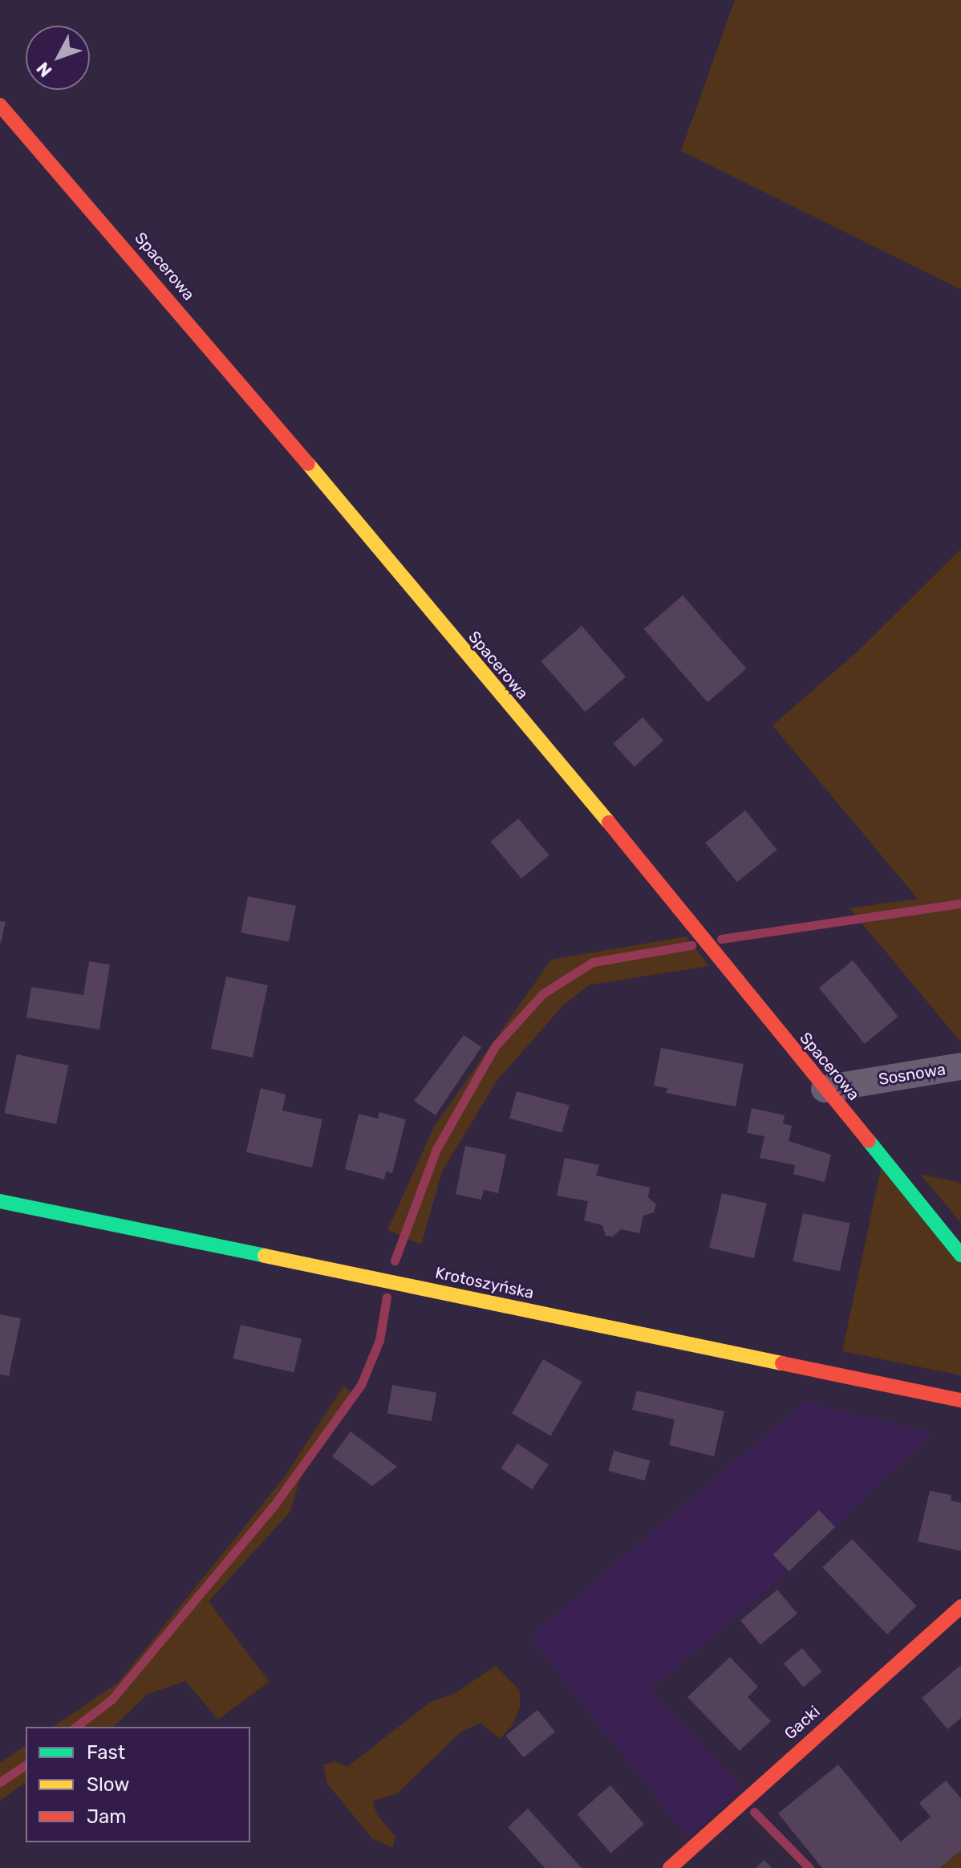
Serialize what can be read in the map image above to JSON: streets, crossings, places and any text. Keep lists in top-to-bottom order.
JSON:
{
  "streets": {
    "street": [
      "Spacerowa",
      "Sosnowa",
      "Krotoszyńska",
      "Gacki"
    ]
  },
  "crossings": [
    ["Spacerowa", "Sosnowa"]
  ],
  "legend": ["Fast", "Slow", "Jam"],
  "north": "bottom left"
}
